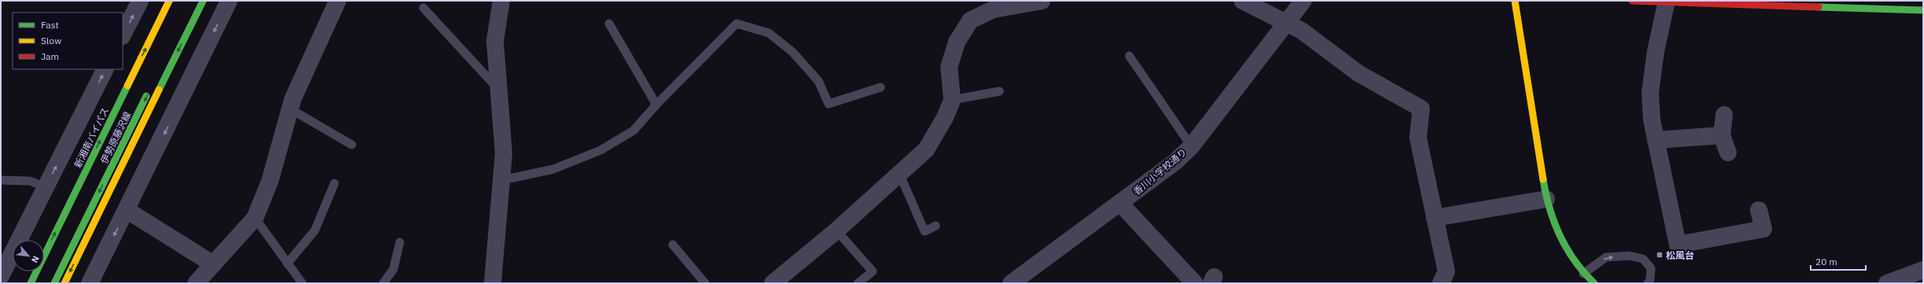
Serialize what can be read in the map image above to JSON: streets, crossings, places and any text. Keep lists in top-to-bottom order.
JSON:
{
  "streets": {
    "main road": ["新湘南バイパス", "伊勢原藤沢線"],
    "street": ["香川小学校通り"]
  },
  "places": {
    "transit": ["松風台"]
  },
  "legend": ["Fast", "Slow", "Jam"],
  "scale_bar": "20 m",
  "north": "bottom right"
}
